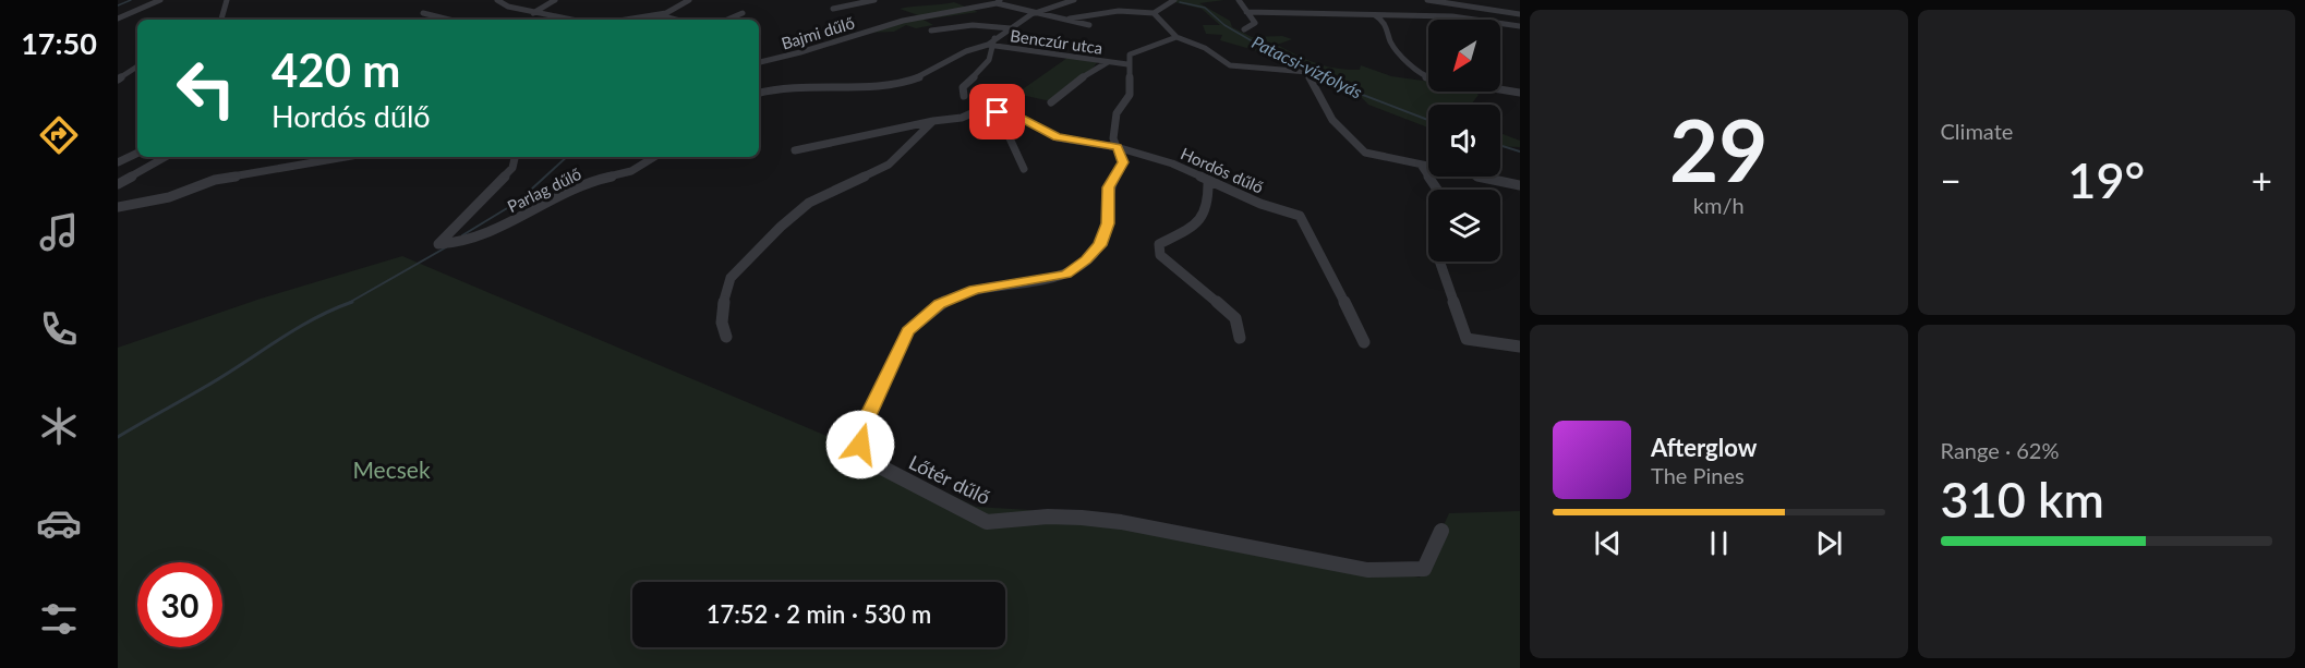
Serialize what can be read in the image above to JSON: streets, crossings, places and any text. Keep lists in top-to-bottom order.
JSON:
{
  "streets": {
    "street": [
      "Bajmi dűlő",
      "Benczúr utca",
      "Hordós dűlő",
      "Parlag dűlő",
      "Lőtér dűlő"
    ]
  },
  "crossings": [
    ["Benczúr utca", "Lőtér dűlő"],
    ["Hordós dűlő", "Lőtér dűlő"]
  ],
  "water": ["Patacsi-vízfolyás"],
  "parks": ["Mecsek"],
  "north": "bottom left",
  "page": {
    "tabs": "17:50",
    "tile": [
      ["29", "km/h"],
      "Climate",
      ["Range · 62%", "310 km"]
    ],
    "turn": ["420 m", "Hordós dűlő"],
    "heat": ["−", "19°", "+"],
    "song": ["Afterglow", "The Pines"],
    "limit": "30",
    "trip": "17:52 · 2 min · 530 m"
  }
}
